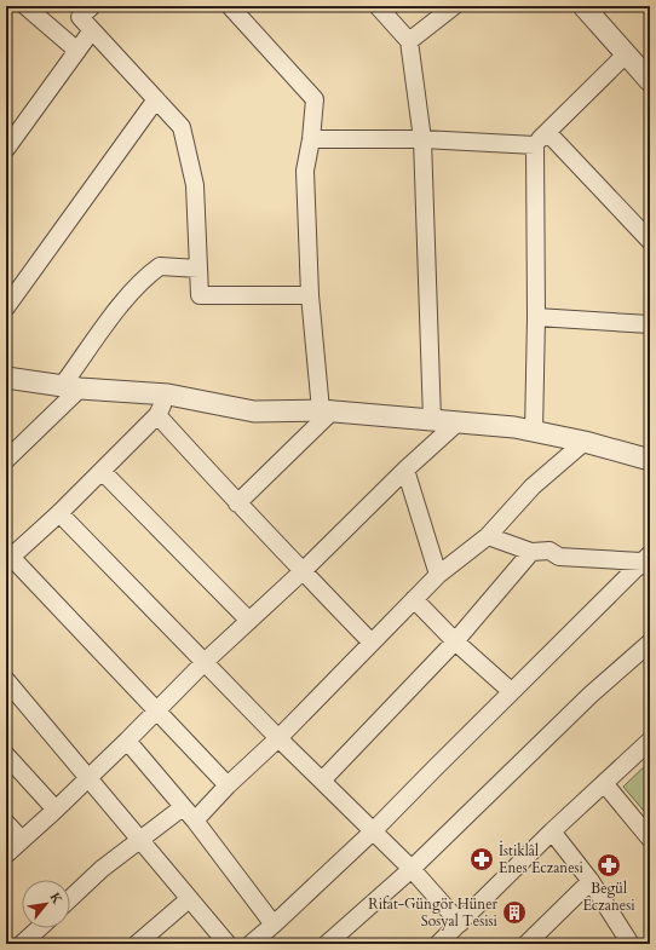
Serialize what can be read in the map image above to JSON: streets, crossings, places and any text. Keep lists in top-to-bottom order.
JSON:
{
  "places": {
    "pharmacy": ["İstiklâl Enes Eczanesi", "Begül Eczanesi"],
    "building": ["Rifat-Güngör Hüner Sosyal Tesisi"]
  },
  "north": "top right"
}
